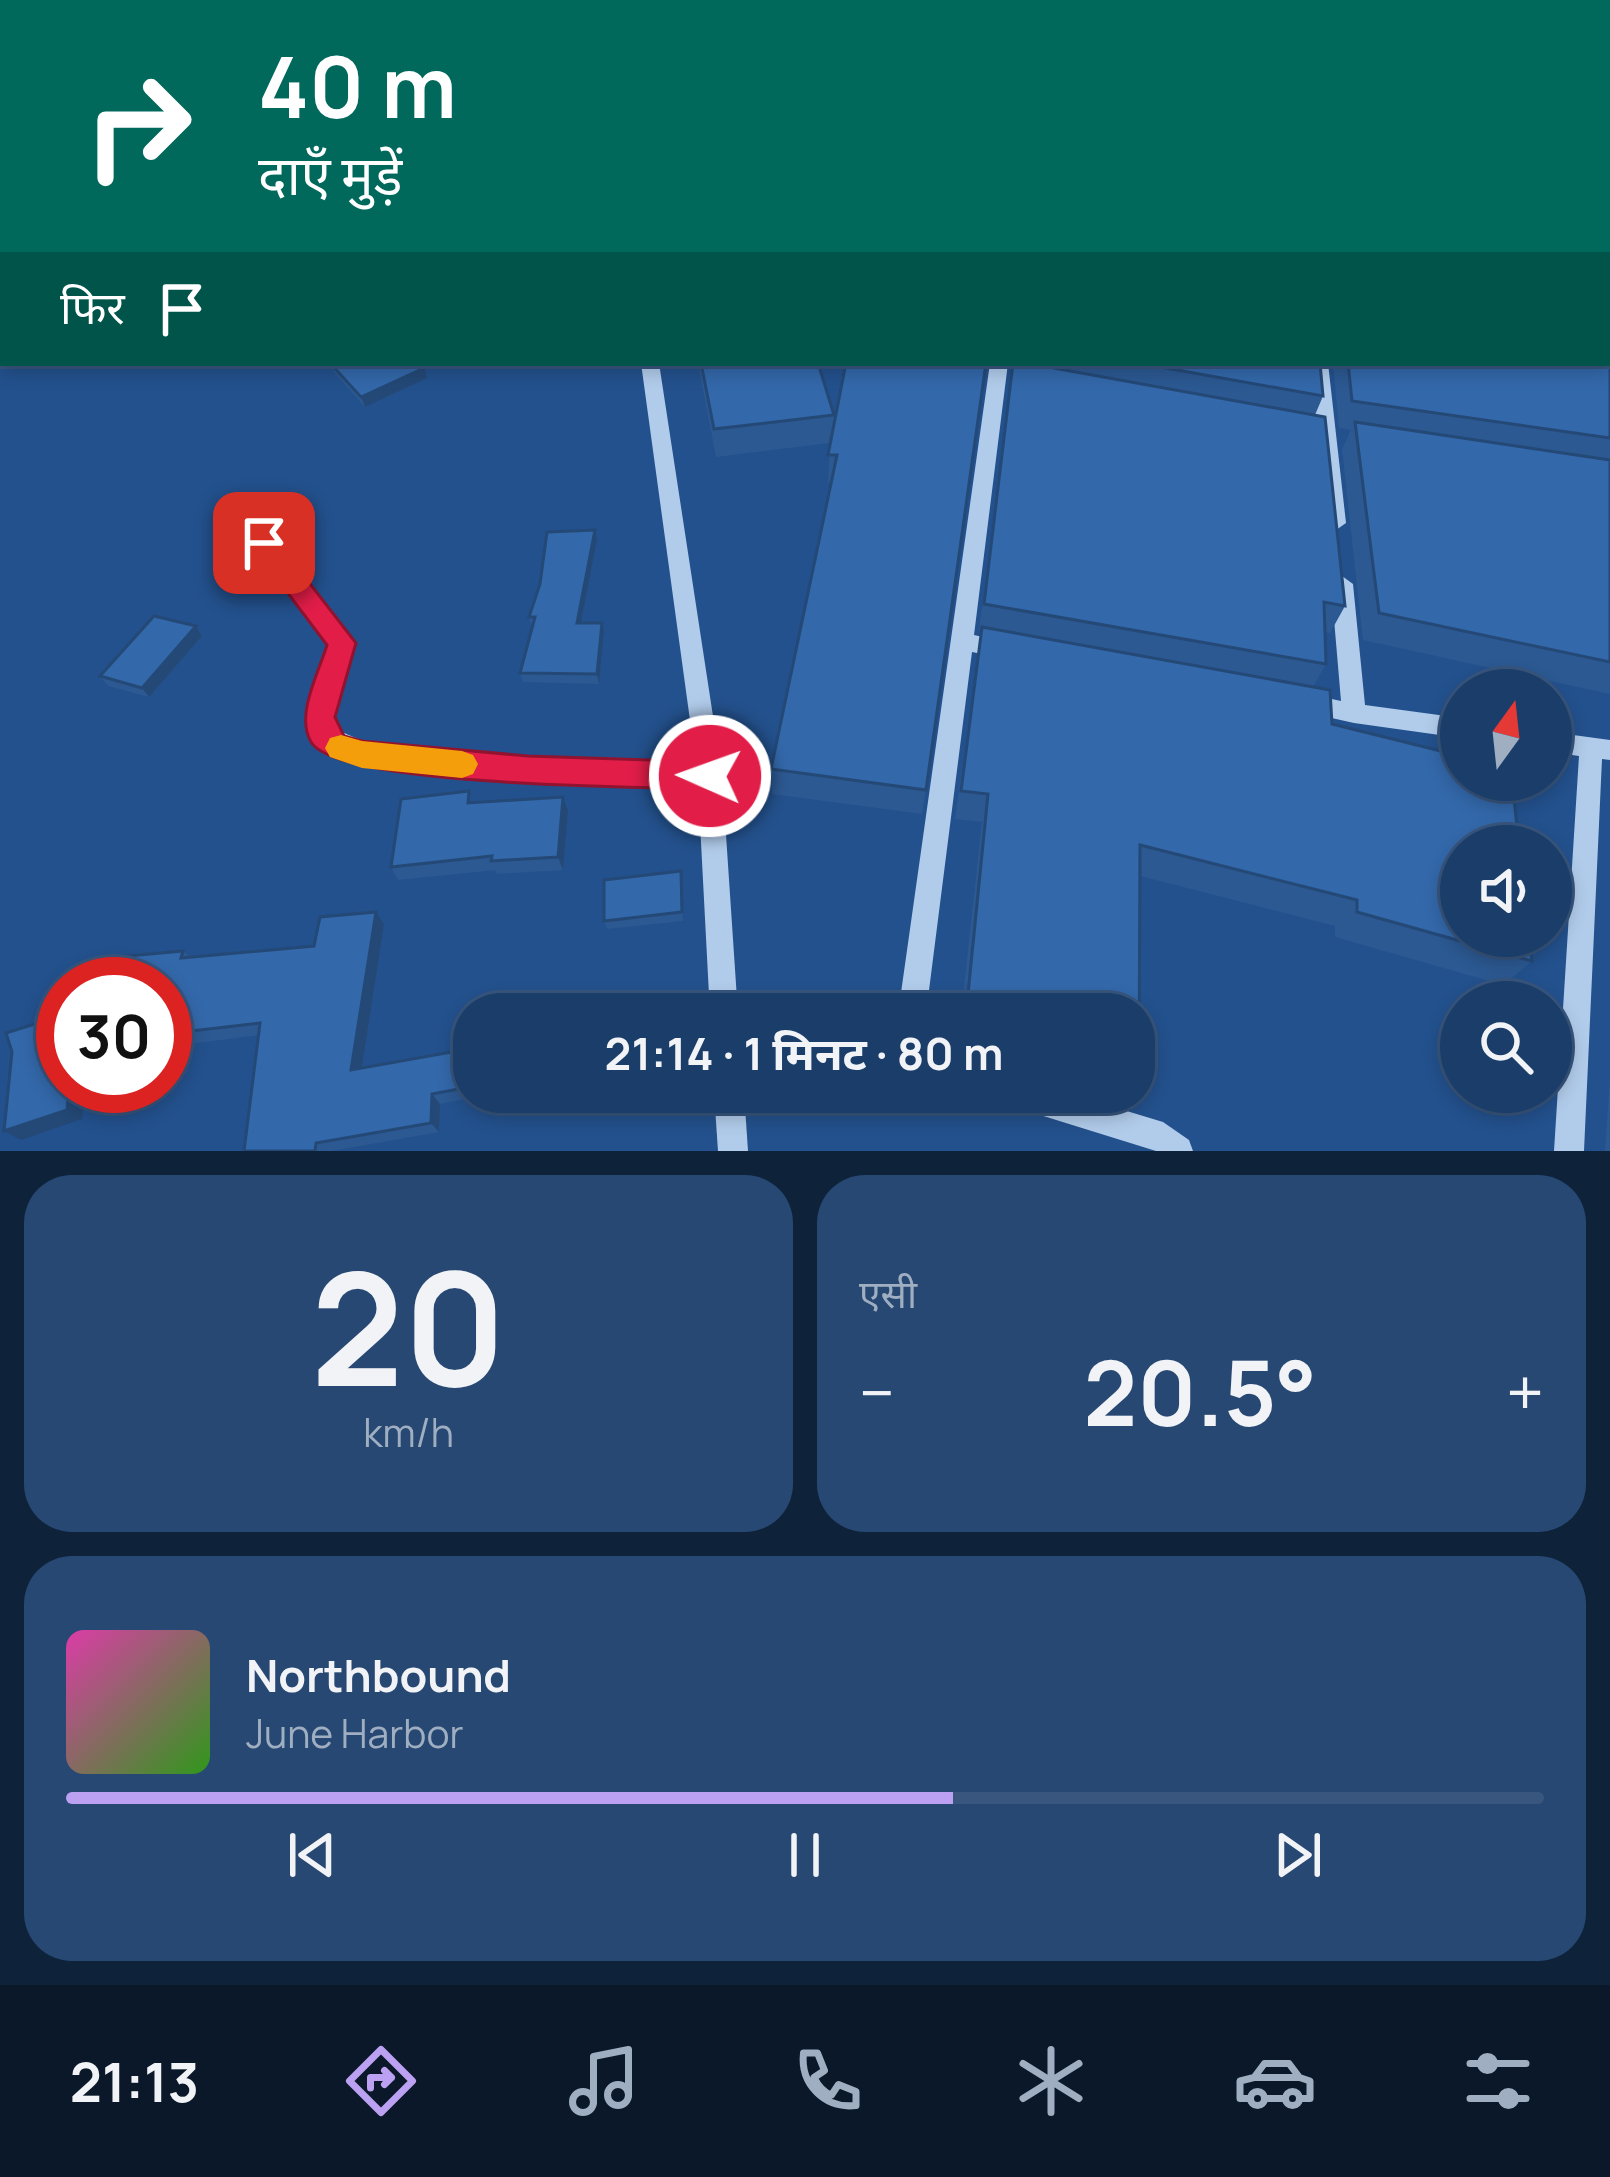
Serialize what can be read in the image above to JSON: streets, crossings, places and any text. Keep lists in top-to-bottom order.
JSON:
{
  "north": "top",
  "page": {
    "turn": ["40 m", "दाएँ मुड़ें"],
    "then": "फिर",
    "limit": "30",
    "trip": "21:14 · 1 मिनट · 80 m",
    "tile": [
      ["20", "km/h"],
      "एसी"
    ],
    "heat": ["−", "20.5°", "+"],
    "song": ["Northbound", "June Harbor"],
    "tabs": "21:13"
  }
}
